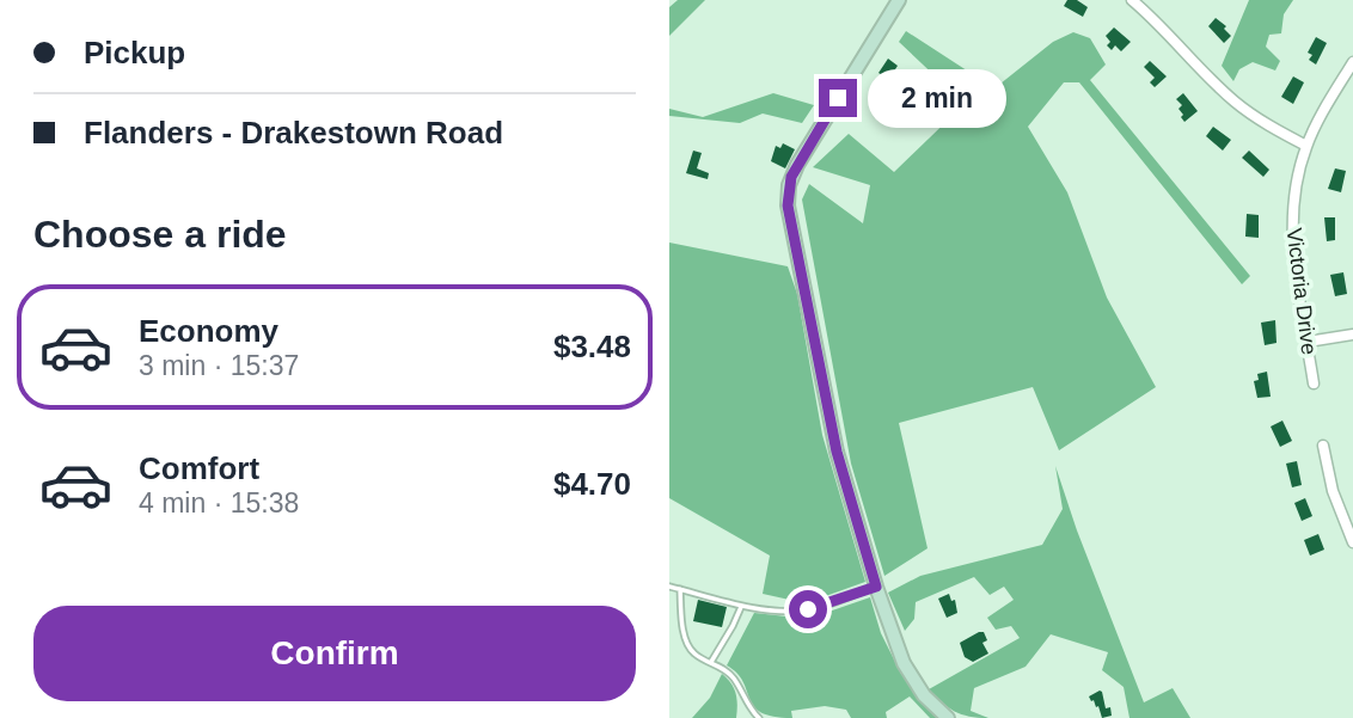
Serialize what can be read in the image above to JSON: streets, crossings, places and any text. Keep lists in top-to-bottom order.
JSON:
{
  "streets": {
    "street": ["Victoria Drive"]
  },
  "page": {
    "banner": ["Pickup", "Flanders - Drakestown Road"],
    "bubble": "2 min",
    "heading": "Choose a ride",
    "list": [
      {
        "name": "Economy",
        "note": "3 min · 15:37",
        "value": "$3.48"
      },
      {
        "name": "Comfort",
        "note": "4 min · 15:38",
        "value": "$4.70"
      }
    ],
    "buttons": "Confirm"
  }
}
